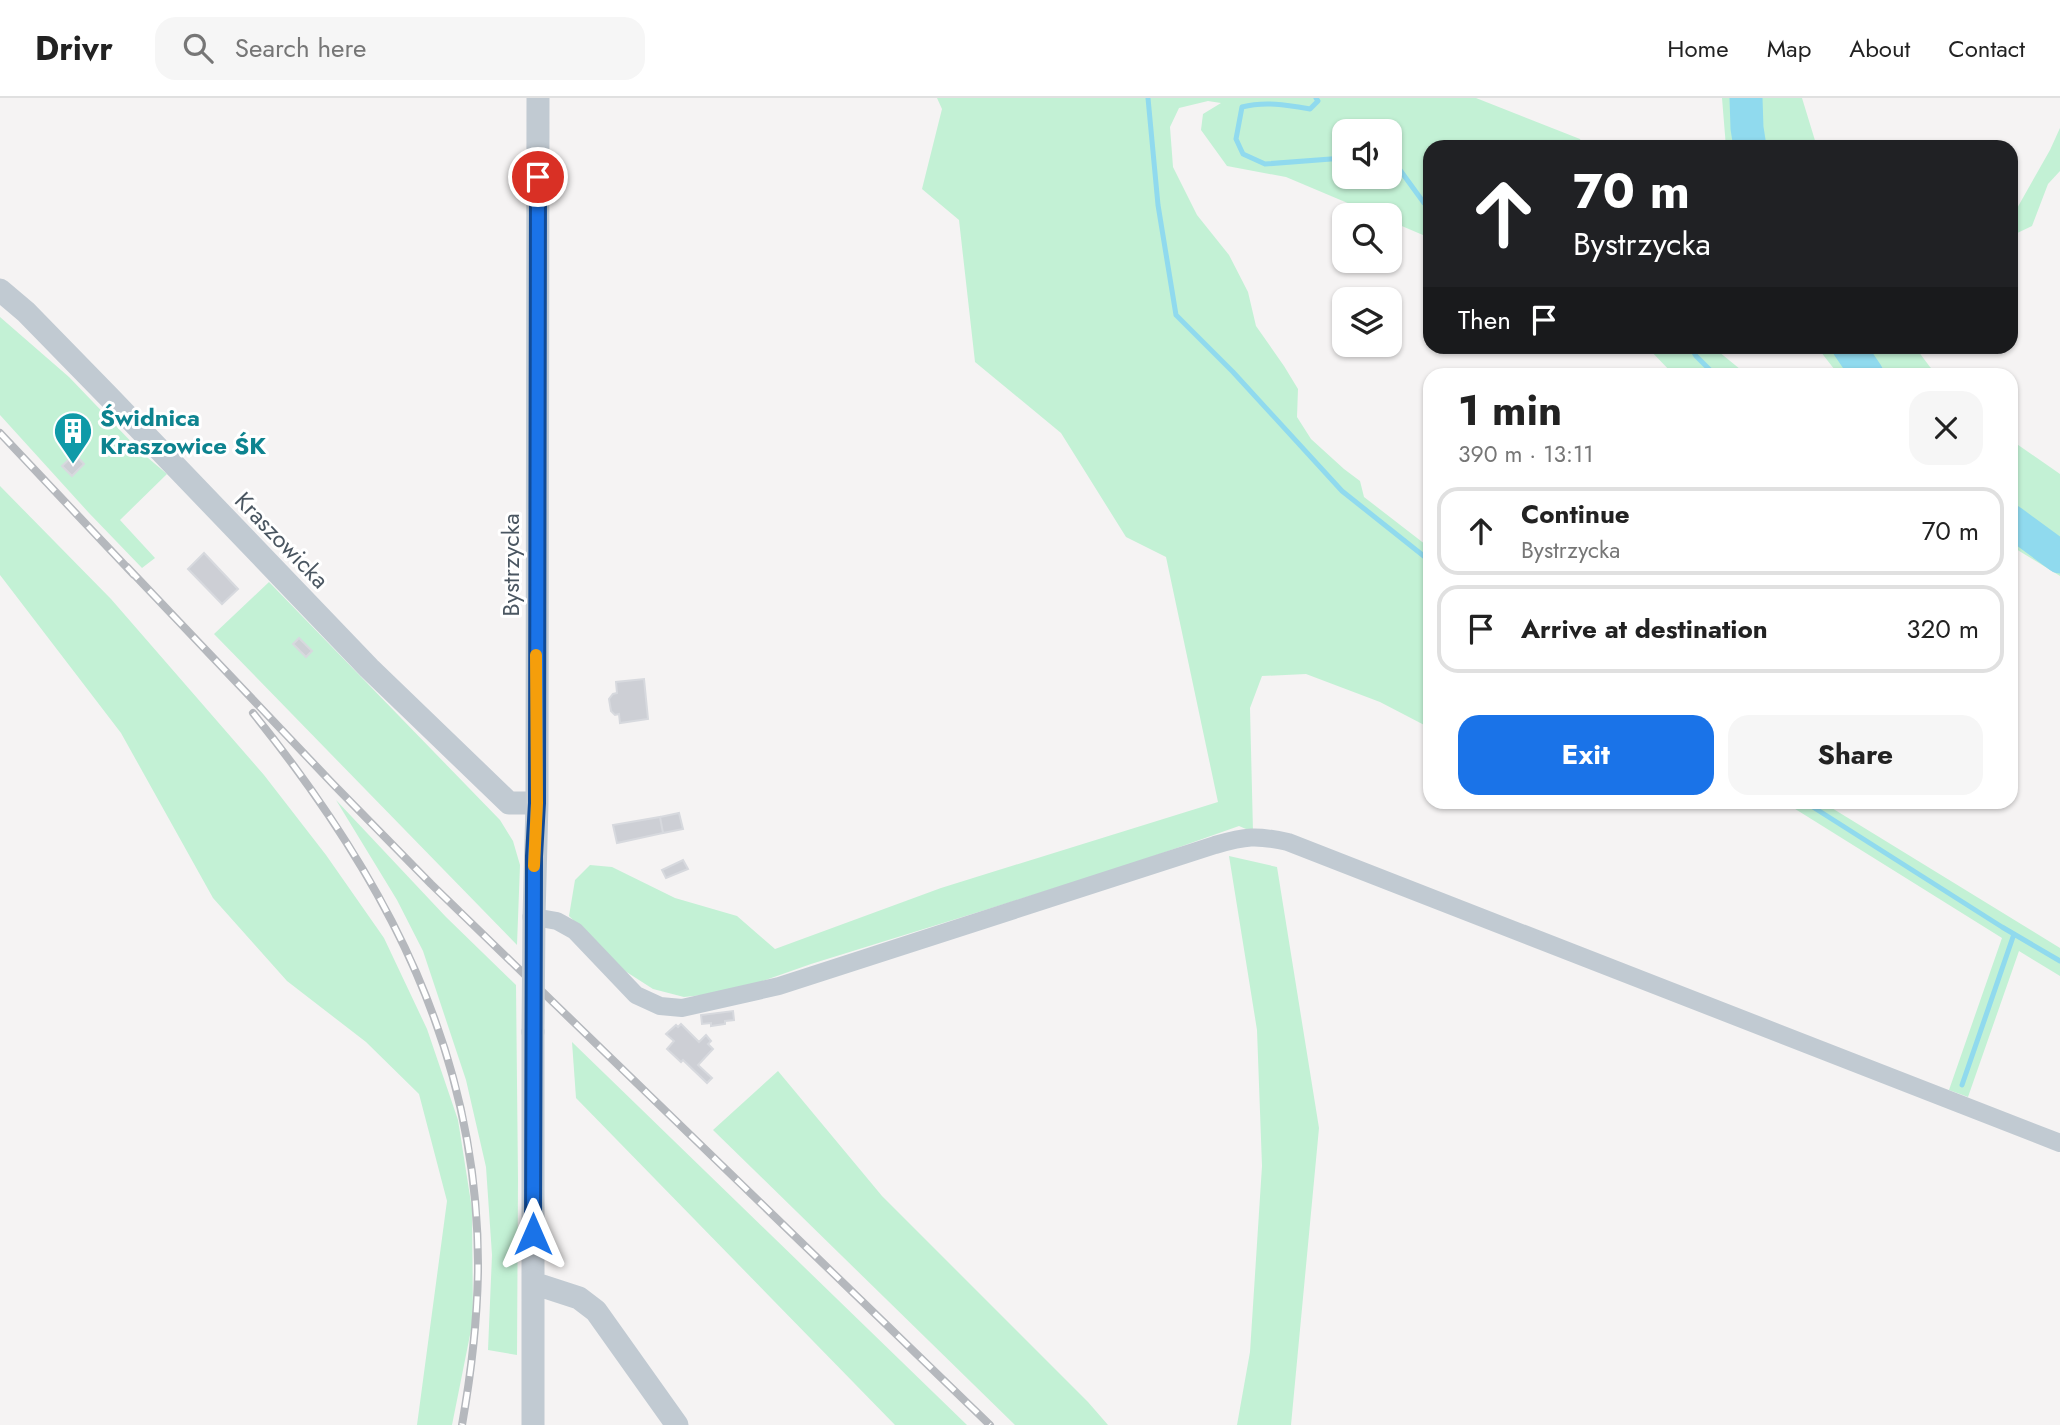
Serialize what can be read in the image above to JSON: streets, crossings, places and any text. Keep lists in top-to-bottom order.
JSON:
{
  "streets": {
    "street": ["Kraszowicka", "Bystrzycka"]
  },
  "crossings": [
    ["Kraszowicka", "Bystrzycka"]
  ],
  "places": {
    "building": ["Świdnica Kraszowice ŚK"]
  },
  "page": {
    "header": "Drivr",
    "search": "Search here",
    "nav": [
      "Home",
      "Map",
      "About",
      "Contact"
    ],
    "turn": ["70 m", "Bystrzycka"],
    "then": "Then",
    "heading": ["1 min", "390 m · 13:11"],
    "list": [
      {
        "name": "Continue",
        "note": "Bystrzycka",
        "value": "70 m"
      },
      {
        "name": "Arrive at destination",
        "value": "320 m"
      }
    ],
    "buttons": ["Exit", "Share"]
  }
}
